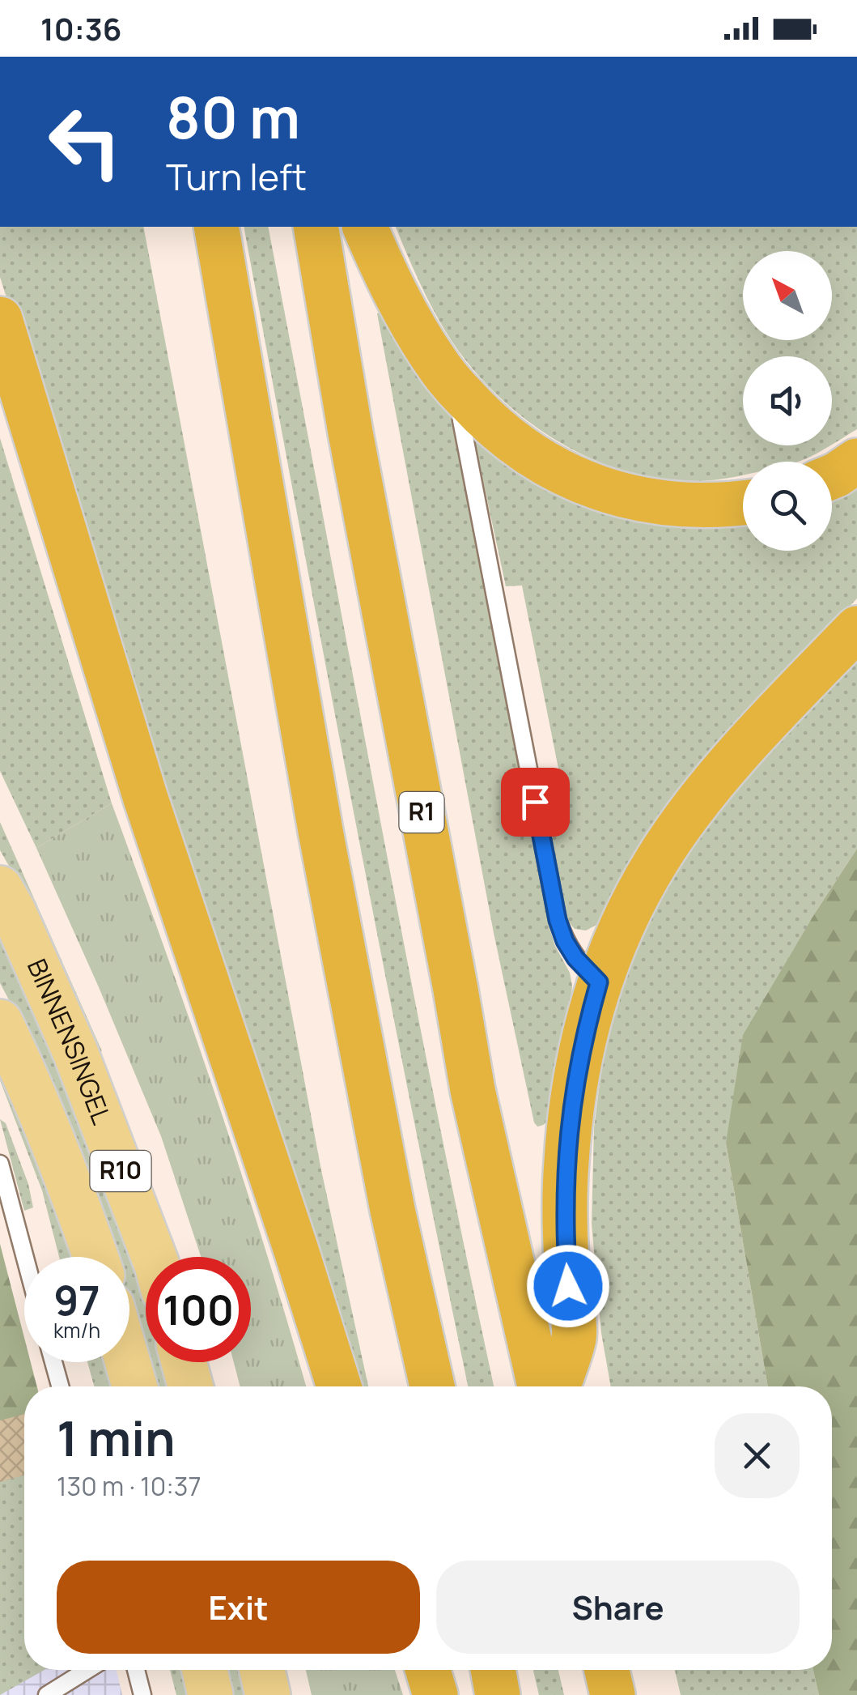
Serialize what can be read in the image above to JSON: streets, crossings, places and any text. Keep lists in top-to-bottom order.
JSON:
{
  "streets": {
    "highway": ["R1"],
    "main road": ["BINNENSINGEL", "R10"]
  },
  "north": "top left",
  "page": {
    "status": "10:36",
    "turn": ["80 m", "Turn left"],
    "speed": "97 km/h",
    "limit": "100",
    "heading": ["1 min", "130 m · 10:37"],
    "buttons": ["Exit", "Share"]
  }
}
